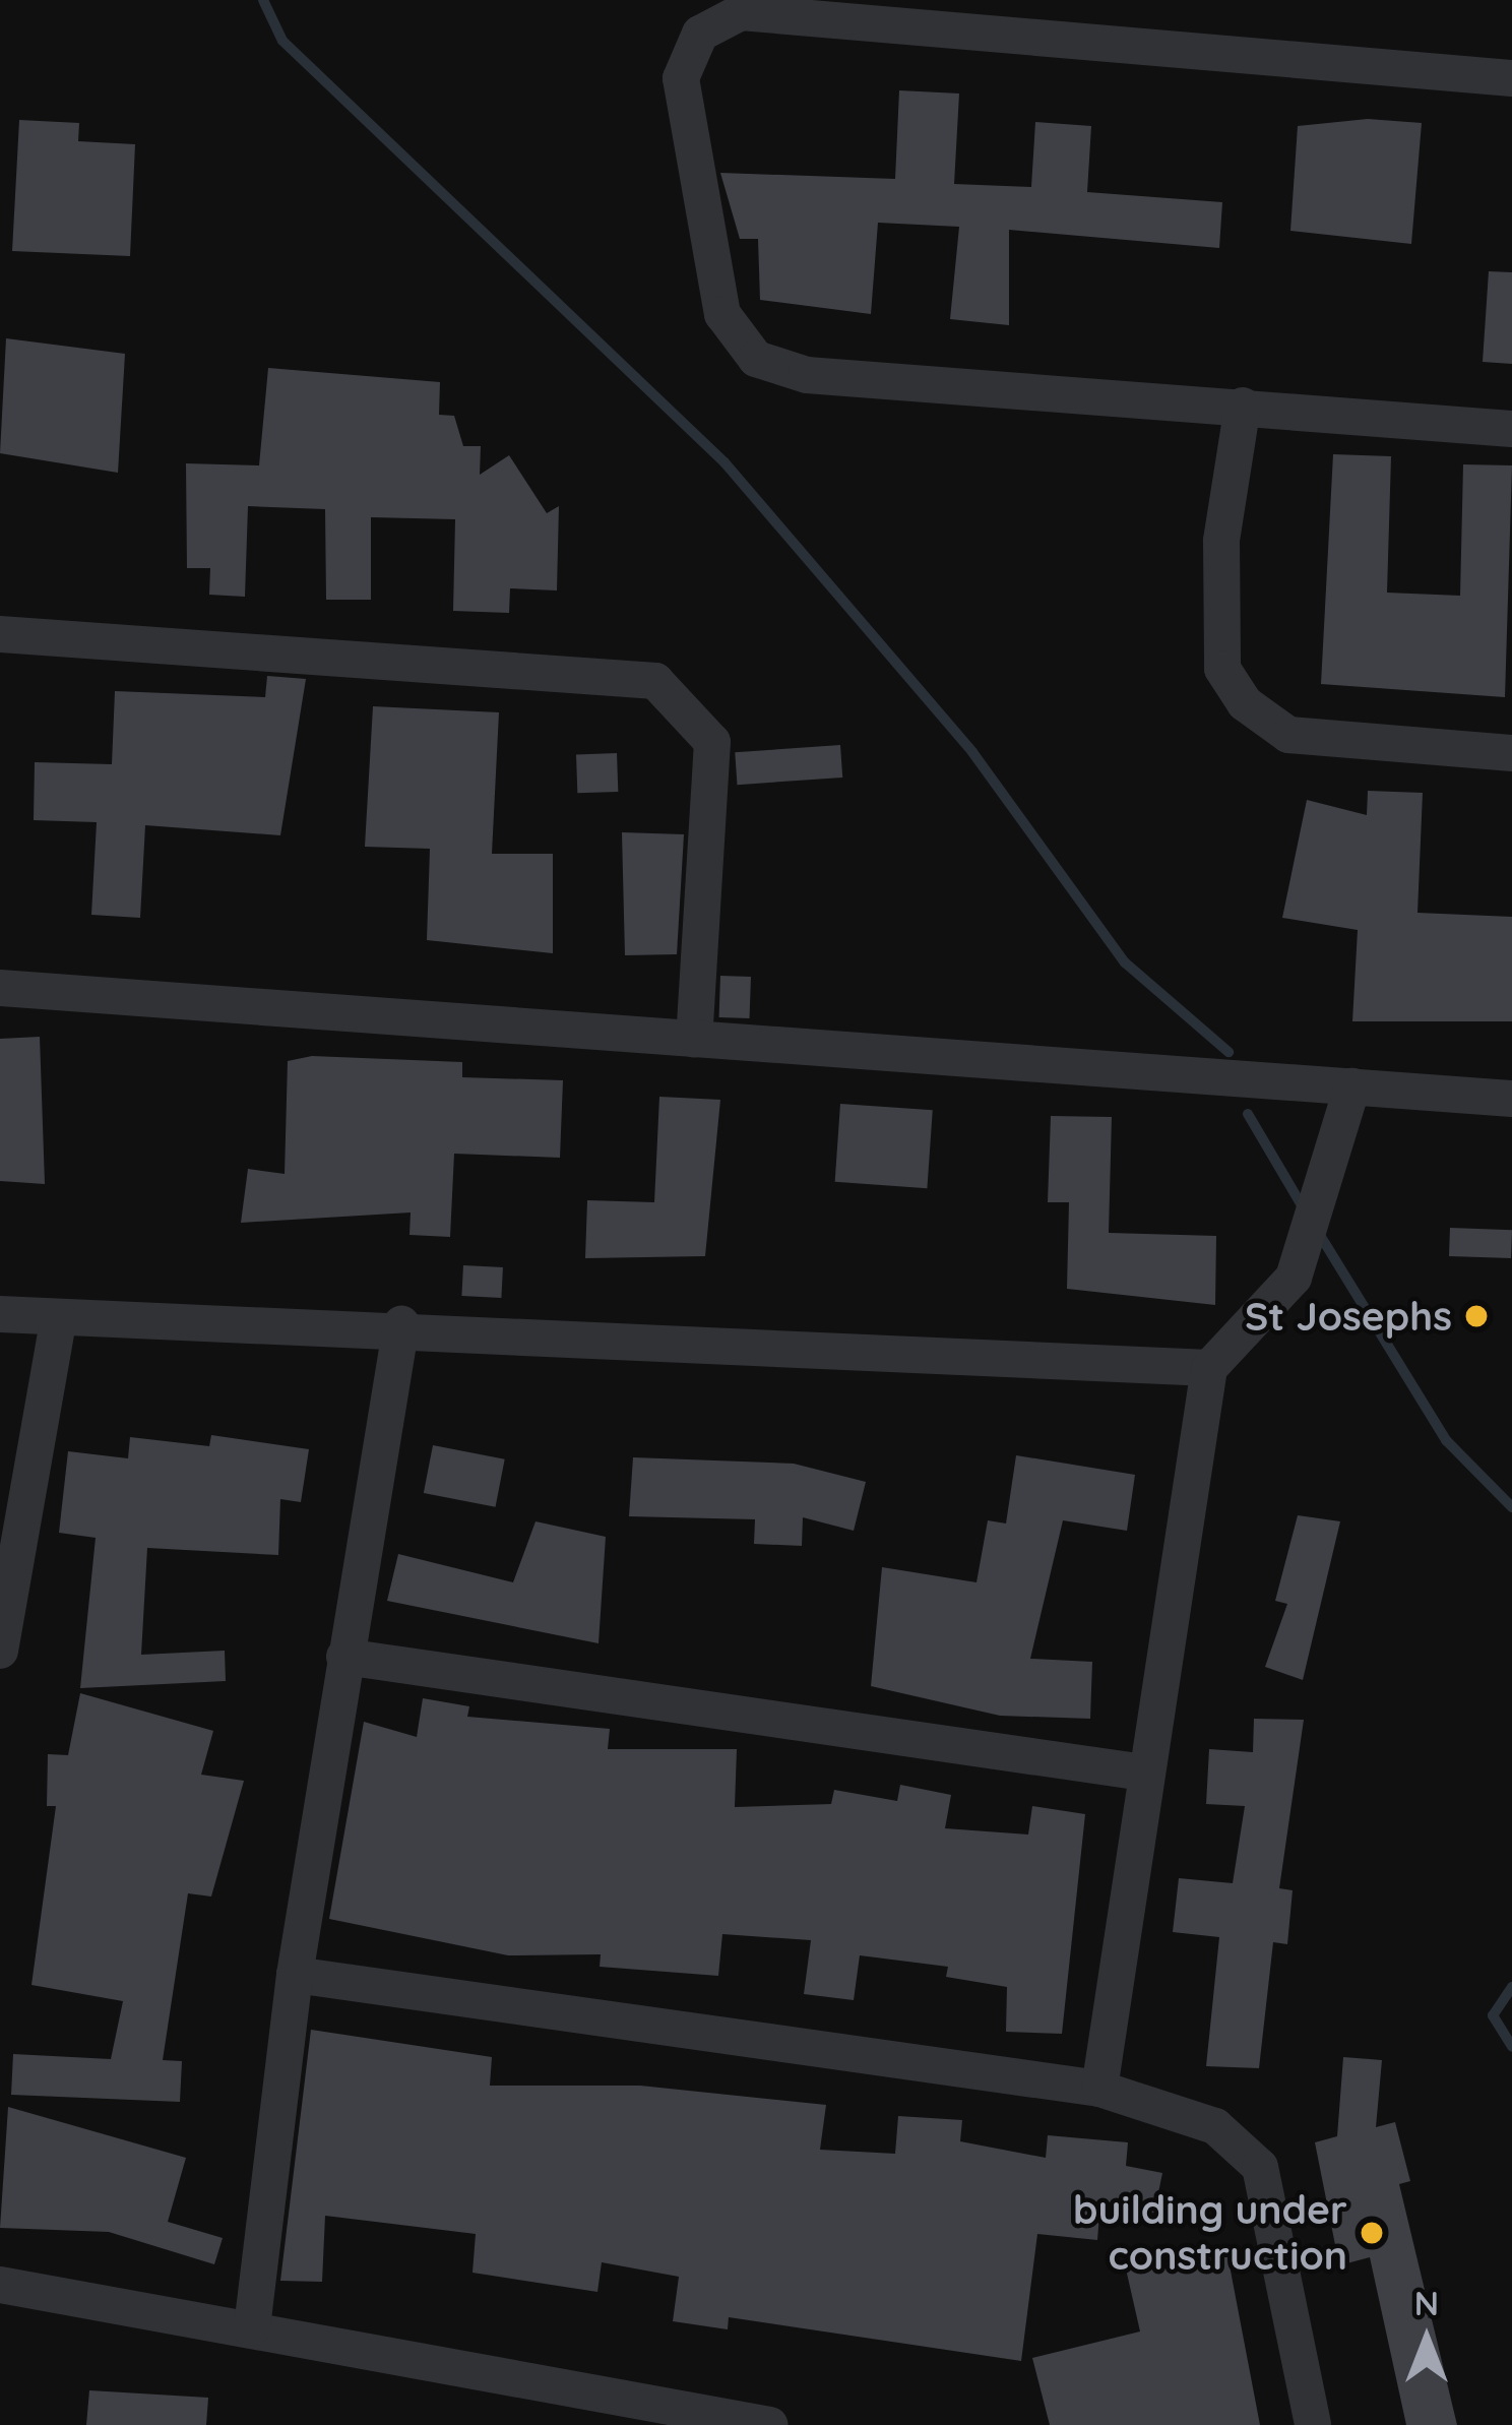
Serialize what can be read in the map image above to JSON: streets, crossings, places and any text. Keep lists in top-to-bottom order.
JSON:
{
  "places": ["St Josephs", "building under construction"],
  "north": "top"
}
